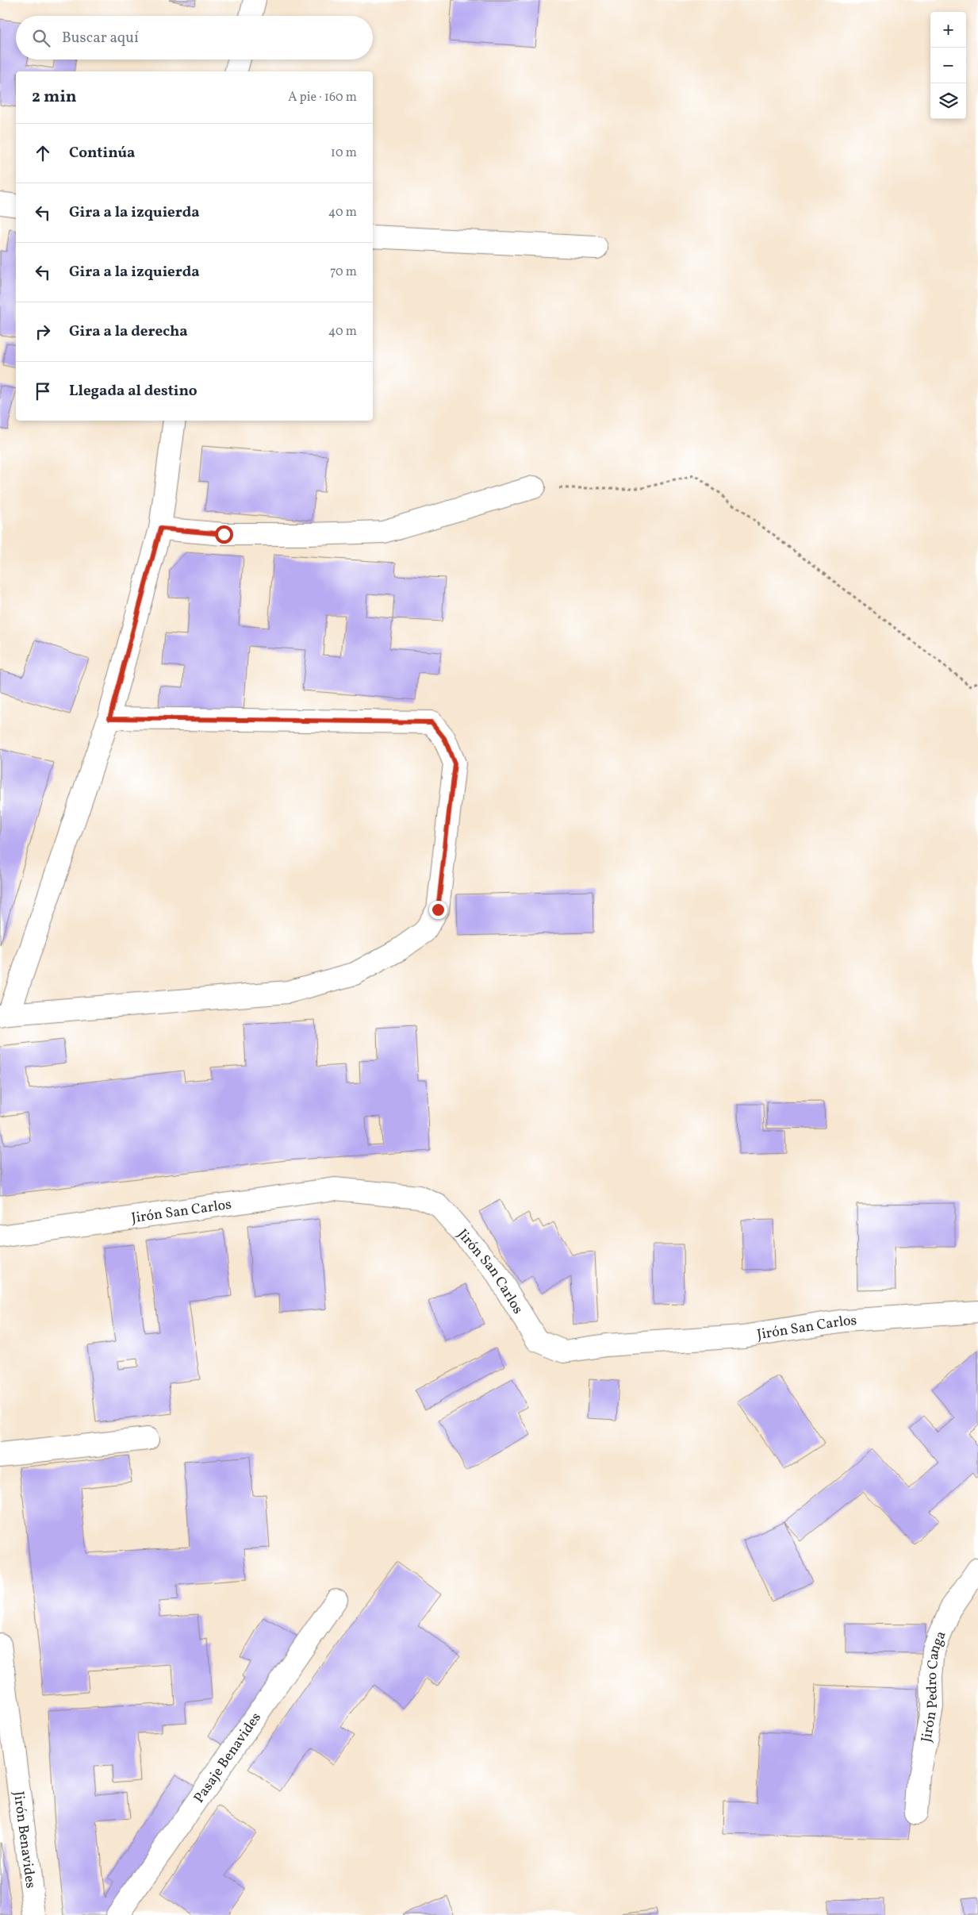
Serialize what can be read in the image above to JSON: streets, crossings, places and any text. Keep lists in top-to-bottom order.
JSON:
{
  "streets": {
    "street": [
      "Jirón San Carlos",
      "Jirón Pedro Canga",
      "Pasaje Benavides",
      "Jirón Benavides"
    ]
  },
  "page": {
    "map_buttons": ["+", "−"],
    "search": "Buscar aquí",
    "heading": ["2 min", "A pie · 160 m"],
    "list": [
      ["Continúa", "10 m"],
      ["Gira a la izquierda", "40 m"],
      ["Gira a la izquierda", "70 m"],
      ["Gira a la derecha", "40 m"],
      "Llegada al destino"
    ]
  }
}
